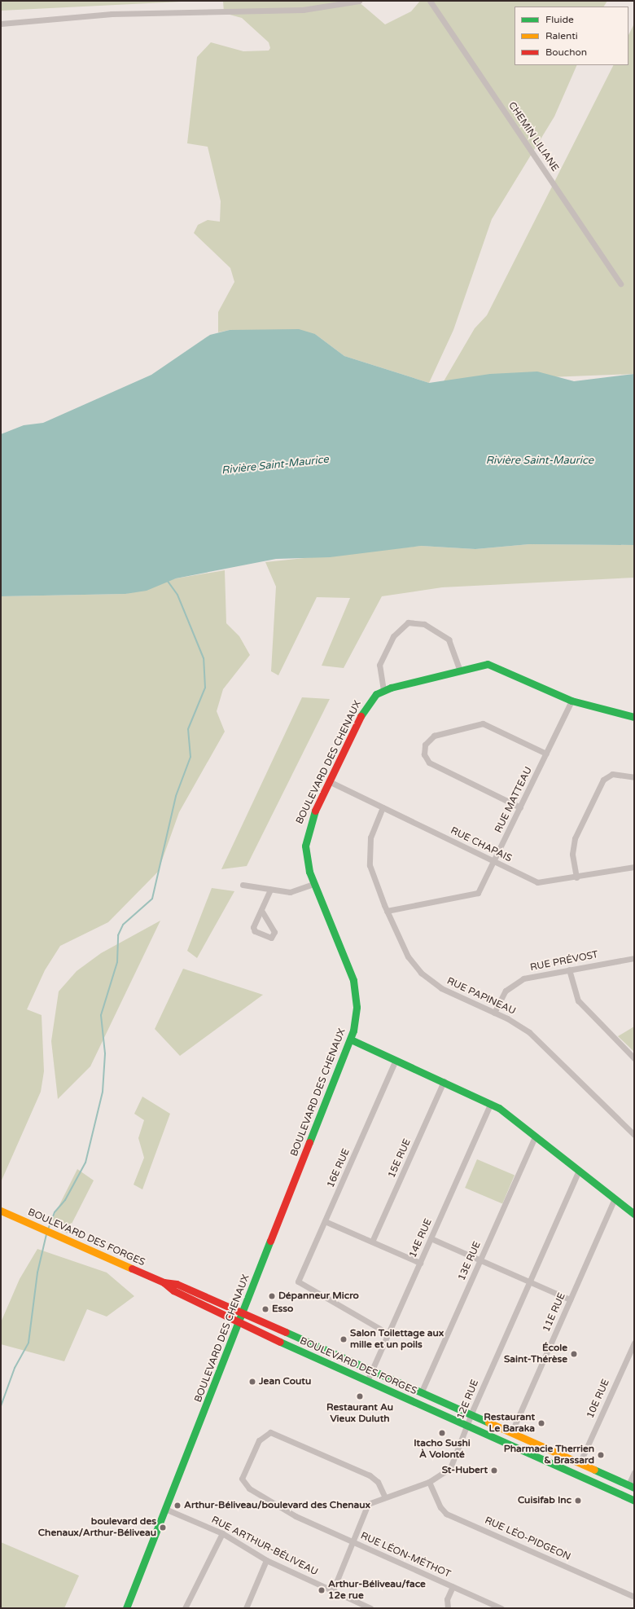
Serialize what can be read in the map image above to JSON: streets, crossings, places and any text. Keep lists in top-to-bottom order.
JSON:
{
  "streets": {
    "street": [
      "CHEMIN LILIANE",
      "BOULEVARD DES CHENAUX",
      "RUE MATTEAU",
      "RUE CHAPAIS",
      "RUE PRÉVOST",
      "RUE PAPINEAU",
      "15E RUE",
      "16E RUE",
      "BOULEVARD DES FORGES",
      "14E RUE",
      "13E RUE",
      "11E RUE",
      "10E RUE",
      "12E RUE",
      "RUE LÉO-PIDGEON",
      "RUE ARTHUR-BÉLIVEAU",
      "RUE LÉON-MÉTHOT"
    ]
  },
  "crossings": [
    ["BOULEVARD DES CHENAUX", "RUE MATTEAU"],
    ["BOULEVARD DES CHENAUX", "RUE CHAPAIS"],
    ["BOULEVARD DES CHENAUX", "BOULEVARD DES FORGES"],
    ["BOULEVARD DES CHENAUX", "RUE ARTHUR-BÉLIVEAU"],
    ["RUE MATTEAU", "RUE CHAPAIS"],
    ["RUE MATTEAU", "RUE PAPINEAU"],
    ["RUE CHAPAIS", "RUE PAPINEAU"],
    ["RUE PRÉVOST", "RUE PAPINEAU"],
    ["16E RUE", "14E RUE"],
    ["BOULEVARD DES FORGES", "14E RUE"],
    ["BOULEVARD DES FORGES", "13E RUE"],
    ["BOULEVARD DES FORGES", "11E RUE"],
    ["BOULEVARD DES FORGES", "10E RUE"],
    ["BOULEVARD DES FORGES", "12E RUE"],
    ["12E RUE", "RUE LÉO-PIDGEON"],
    ["12E RUE", "RUE ARTHUR-BÉLIVEAU"],
    ["12E RUE", "RUE LÉON-MÉTHOT"]
  ],
  "water": ["Rivière Saint-Maurice"],
  "places": [
    "Dépanneur Micro",
    "Esso",
    "Salon Toilettage aux mille et un poils",
    "École Saint-Thérèse",
    "Jean Coutu",
    "Restaurant Au Vieux Duluth",
    "Restaurant Le Baraka",
    "Itacho Sushi À Volonté",
    "Pharmacie Therrien & Brassard",
    "St-Hubert",
    "Cuisifab Inc",
    "Arthur-Béliveau/boulevard des Chenaux",
    "boulevard des Chenaux/Arthur-Béliveau",
    "Arthur-Béliveau/face 12e rue"
  ],
  "legend": ["Fluide", "Ralenti", "Bouchon"]
}
